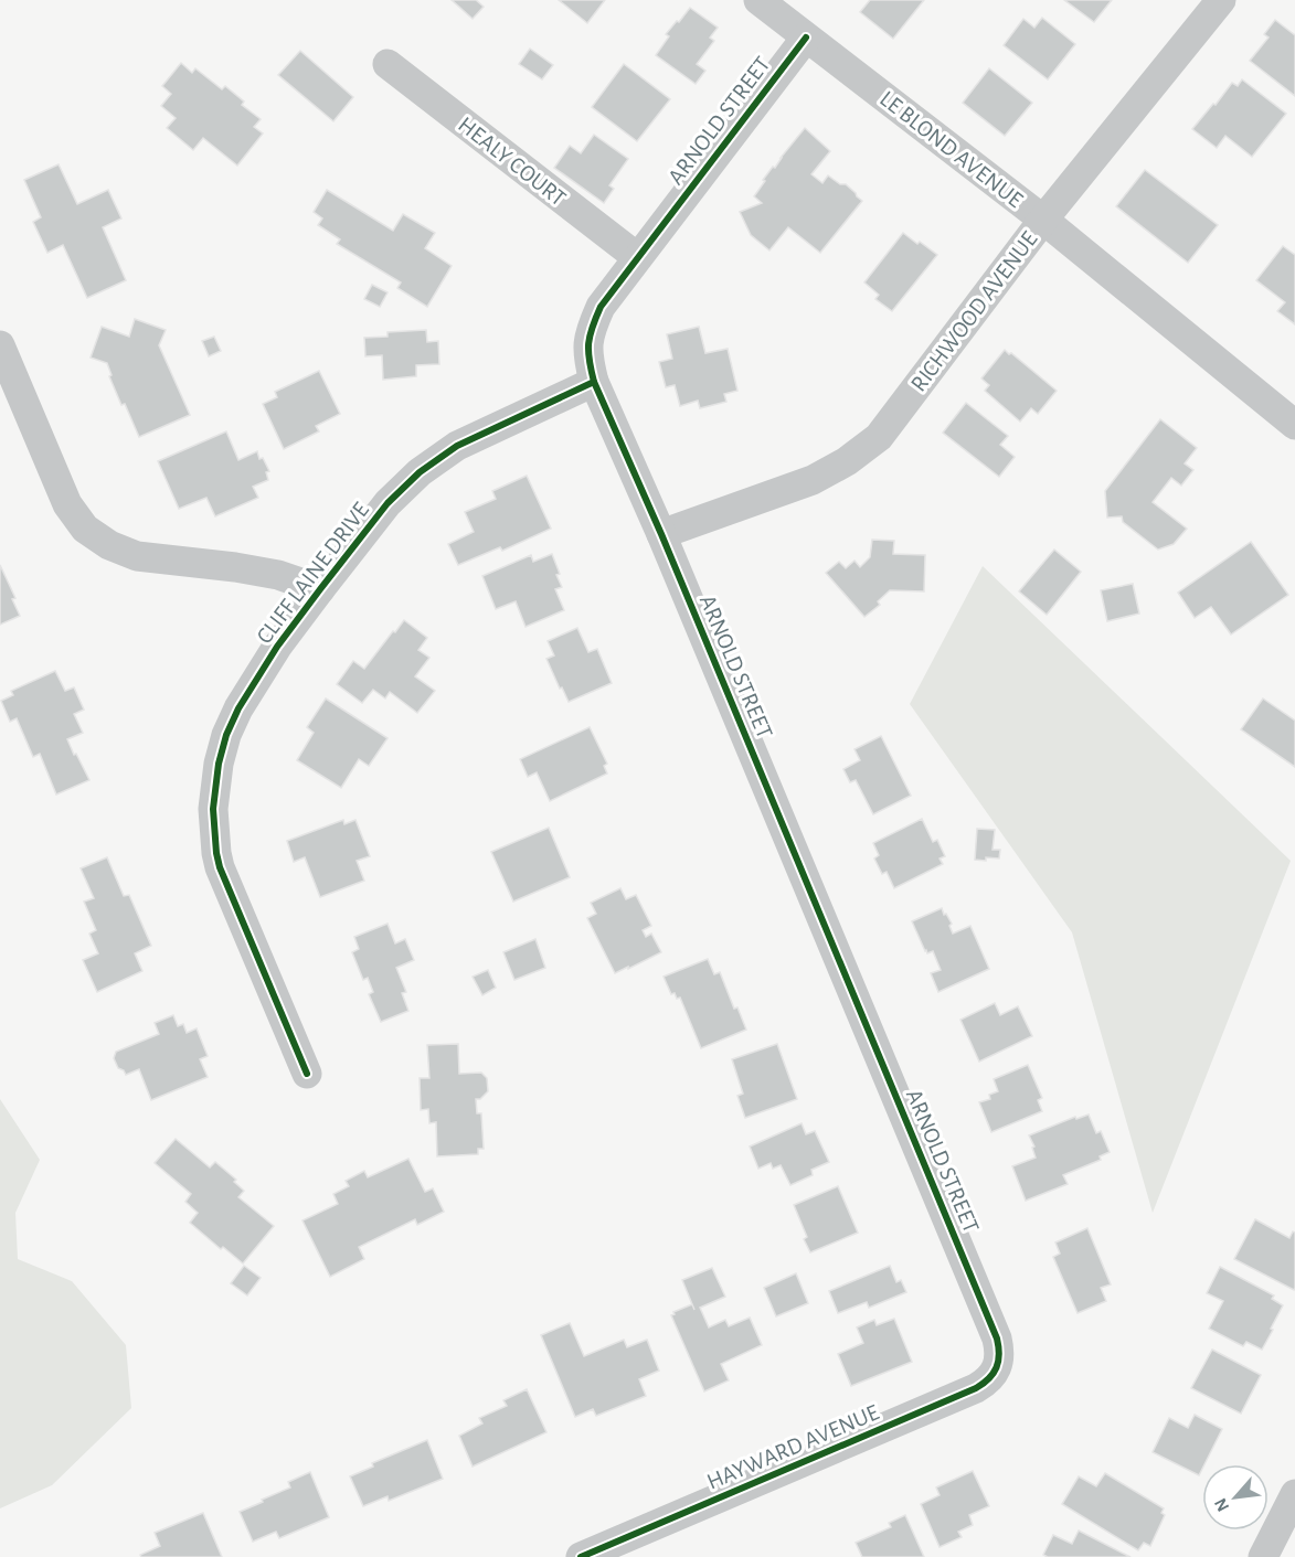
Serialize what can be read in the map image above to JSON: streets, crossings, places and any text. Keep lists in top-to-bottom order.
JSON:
{
  "streets": {
    "street": [
      "ARNOLD STREET",
      "LE BLOND AVENUE",
      "HEALY COURT",
      "RICHWOOD AVENUE",
      "CLIFF LAINE DRIVE",
      "HAYWARD AVENUE"
    ]
  },
  "crossings": [
    ["ARNOLD STREET", "LE BLOND AVENUE"],
    ["ARNOLD STREET", "HEALY COURT"],
    ["ARNOLD STREET", "RICHWOOD AVENUE"],
    ["ARNOLD STREET", "CLIFF LAINE DRIVE"],
    ["ARNOLD STREET", "HAYWARD AVENUE"],
    ["LE BLOND AVENUE", "RICHWOOD AVENUE"]
  ],
  "north": "bottom left"
}
